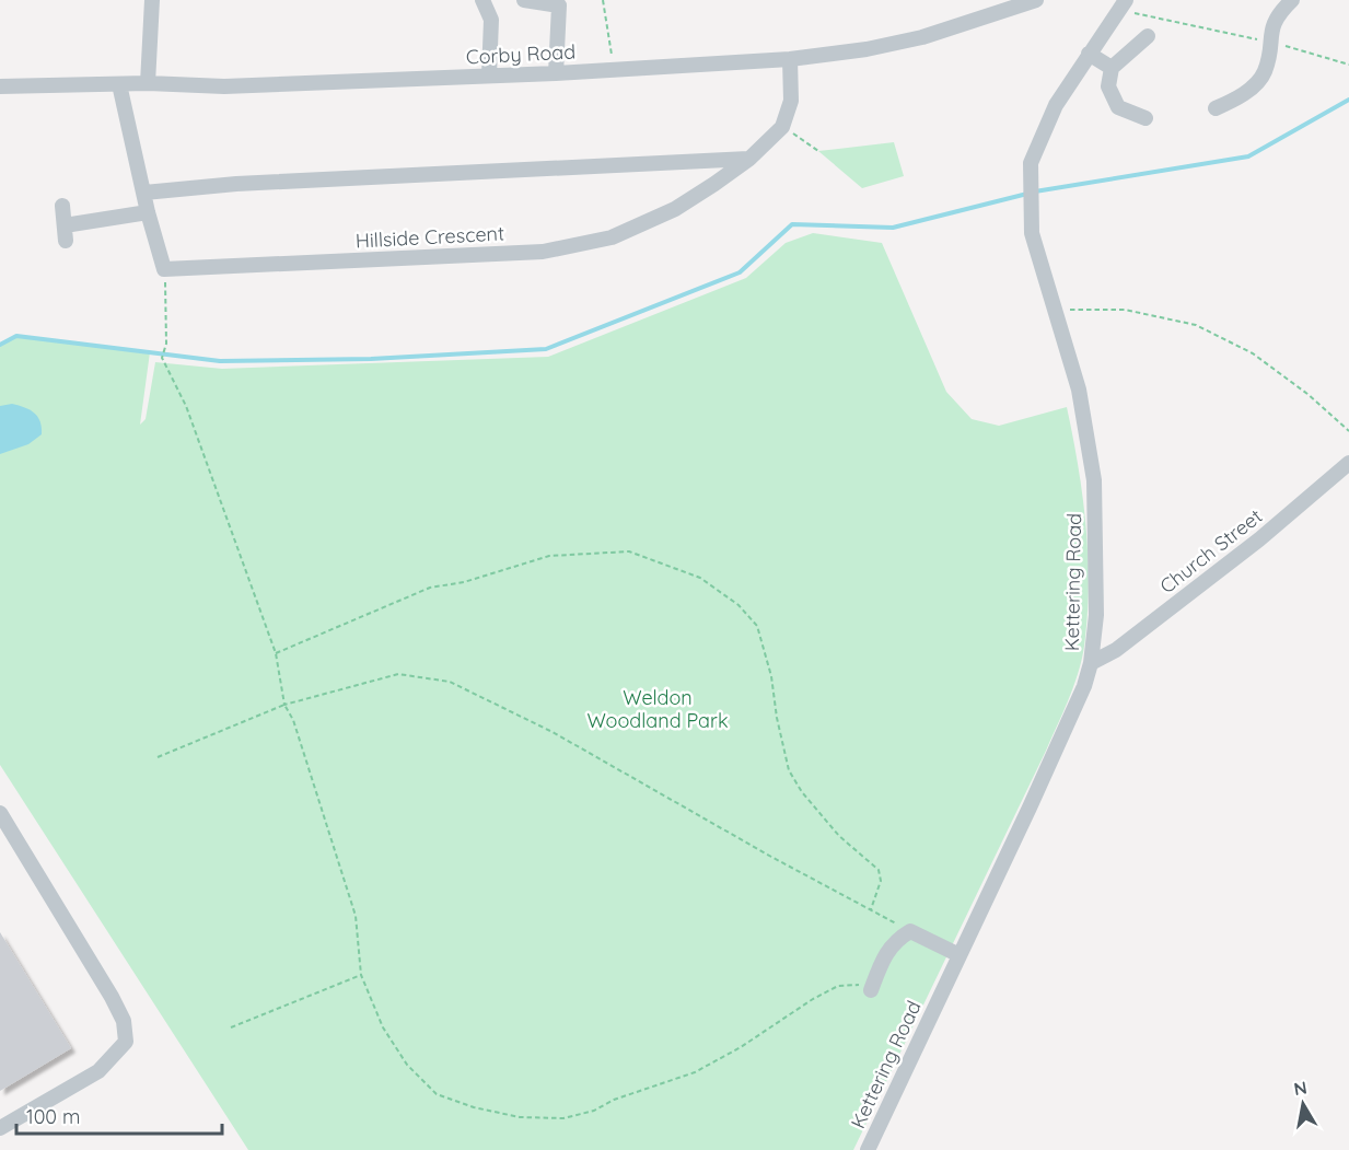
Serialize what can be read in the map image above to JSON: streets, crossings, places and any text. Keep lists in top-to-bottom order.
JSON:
{
  "streets": {
    "street": [
      "Corby Road",
      "Hillside Crescent",
      "Church Street",
      "Kettering Road"
    ]
  },
  "crossings": [
    ["Church Street", "Kettering Road"]
  ],
  "parks": ["Weldon Woodland Park"],
  "scale_bar": "100 m",
  "north": "top"
}
